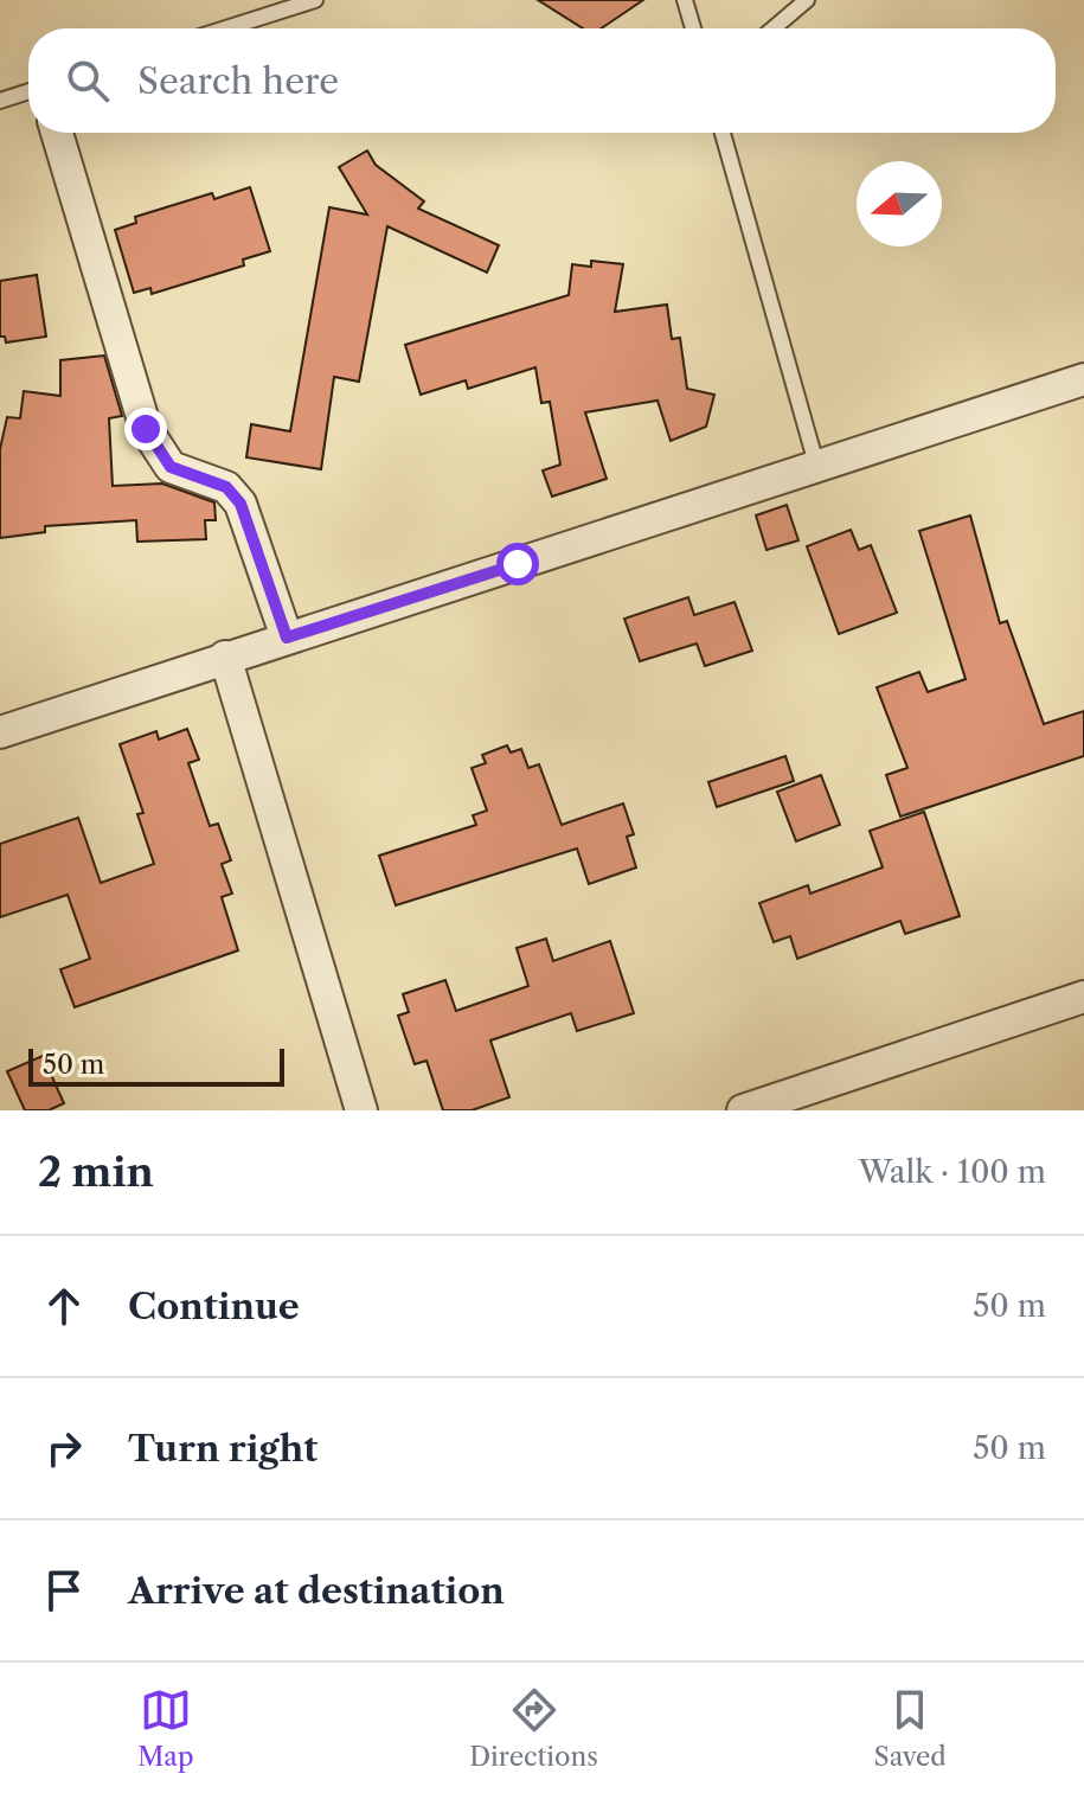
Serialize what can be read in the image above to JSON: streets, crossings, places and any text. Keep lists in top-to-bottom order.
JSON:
{
  "scale_bar": "50 m",
  "north": "left",
  "page": {
    "search": "Search here",
    "scale": "50 m",
    "heading": ["2 min", "Walk · 100 m"],
    "list": [
      ["Continue", "50 m"],
      ["Turn right", "50 m"],
      "Arrive at destination"
    ],
    "nav": ["Map", "Directions", "Saved"]
  }
}
